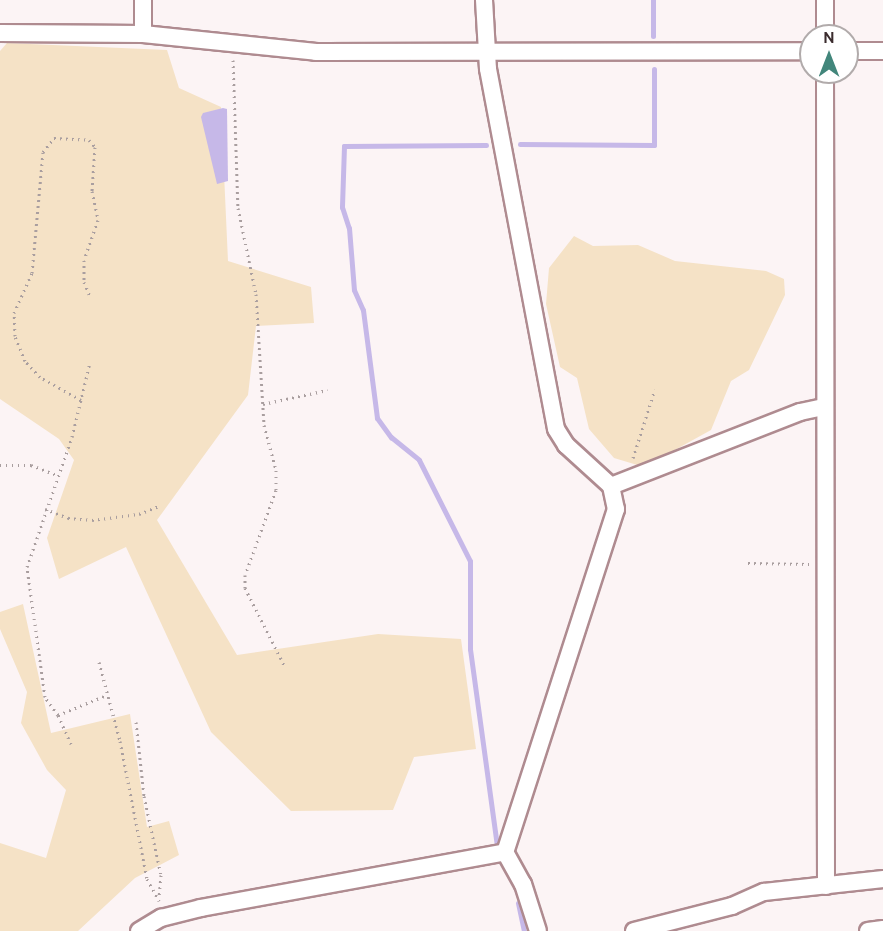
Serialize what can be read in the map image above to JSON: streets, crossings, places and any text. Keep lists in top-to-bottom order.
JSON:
{
  "north": "top"
}
